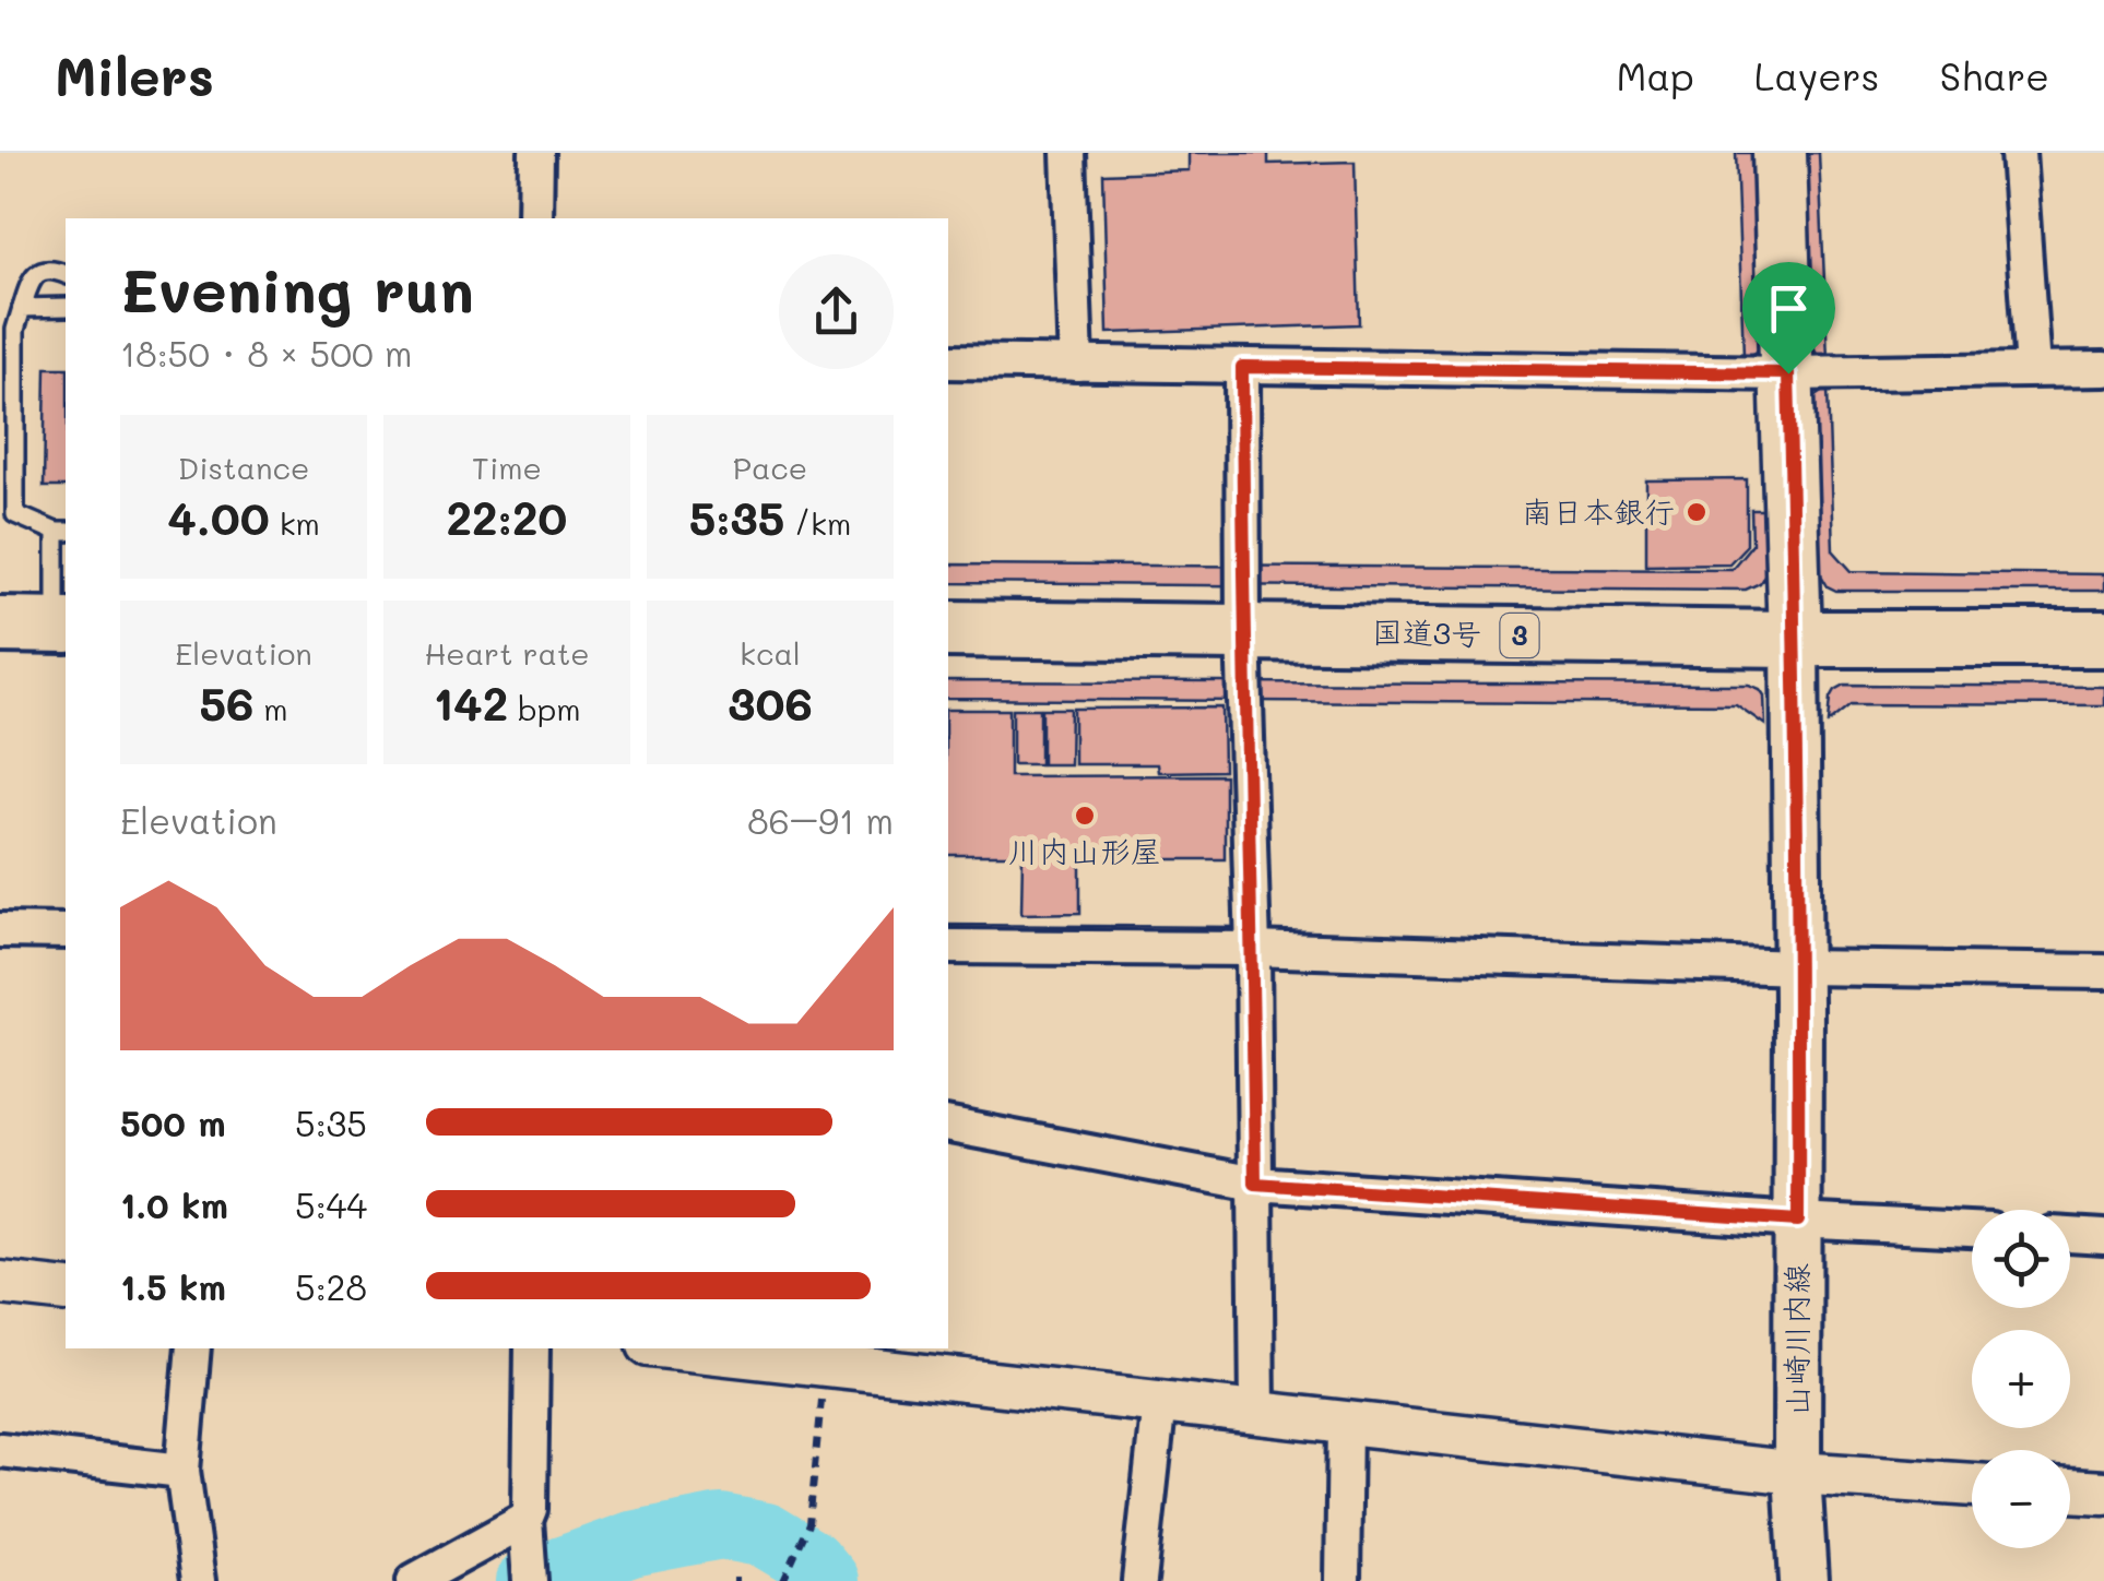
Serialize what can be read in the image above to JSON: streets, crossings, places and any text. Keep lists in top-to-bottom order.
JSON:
{
  "streets": {
    "highway": ["国道3号", "3"],
    "main road": ["山崎川内線"]
  },
  "crossings": [
    ["国道3号", "山崎川内線"]
  ],
  "places": ["南日本銀行", "川内山形屋"],
  "page": {
    "header": "Milers",
    "nav": ["Map", "Layers", "Share"],
    "heading": ["Evening run", "18:50 · 8 × 500 m"],
    "stats": [
      ["Distance", "4.00 km"],
      ["Time", "22:20"],
      ["Pace", "5:35 /km"],
      ["Elevation", "56 m"],
      ["Heart rate", "142 bpm"],
      ["kcal", "306"]
    ],
    "chart": ["Elevation", "86–91 m"],
    "list": [
      {
        "name": "500 m",
        "note": "5:35"
      },
      {
        "name": "1.0 km",
        "note": "5:44"
      },
      {
        "name": "1.5 km",
        "note": "5:28"
      }
    ],
    "map_buttons": ["+", "−"]
  }
}
